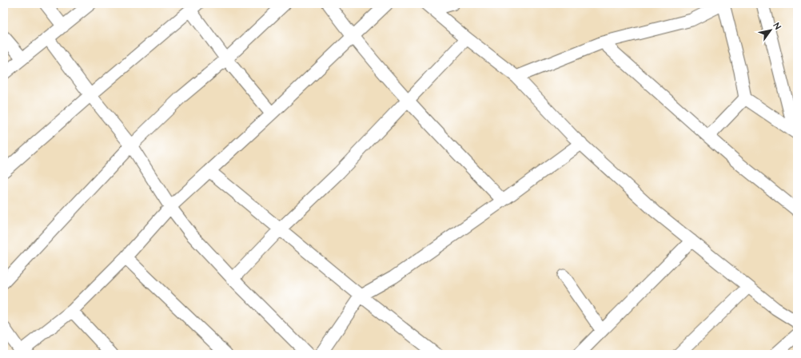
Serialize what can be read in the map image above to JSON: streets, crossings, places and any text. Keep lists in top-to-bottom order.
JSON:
{
  "north": "top right"
}
